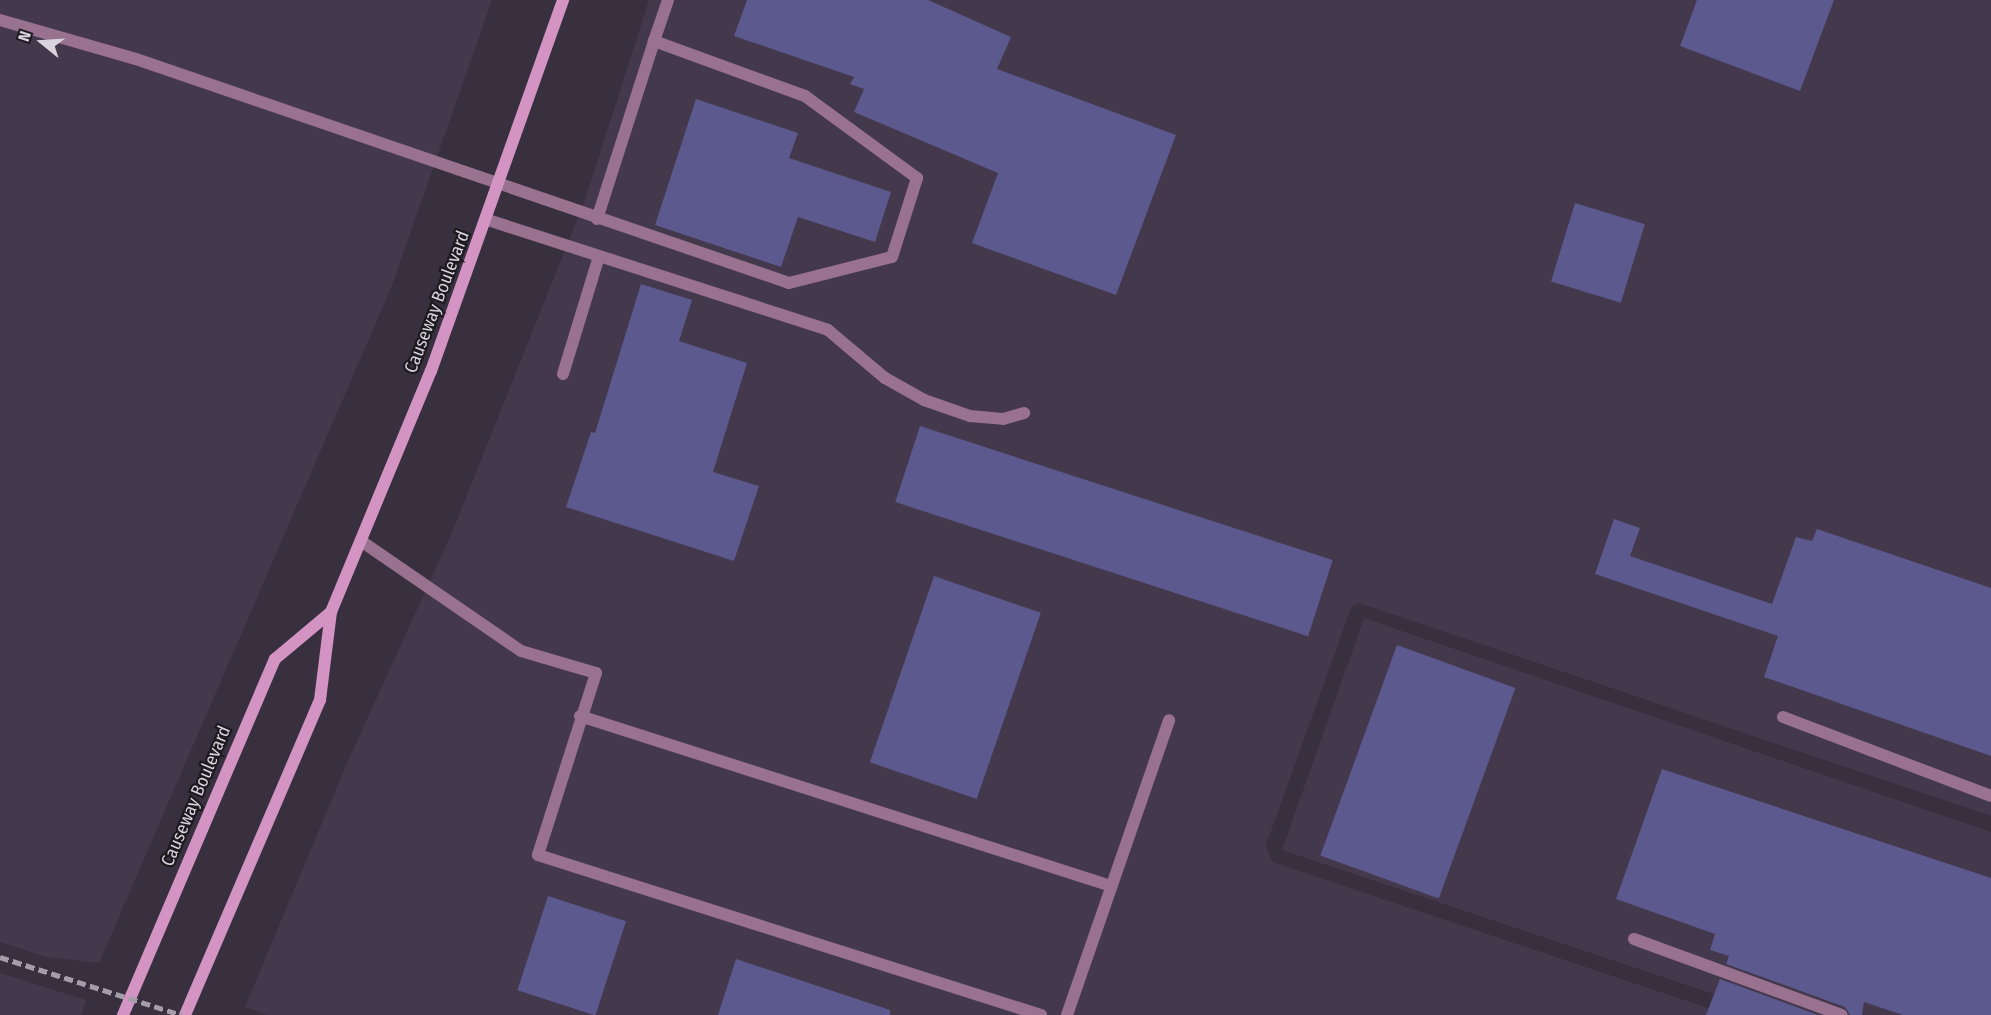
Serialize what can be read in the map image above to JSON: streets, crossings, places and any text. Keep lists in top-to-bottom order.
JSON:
{
  "streets": {
    "main road": ["Causeway Boulevard"]
  },
  "north": "left"
}
